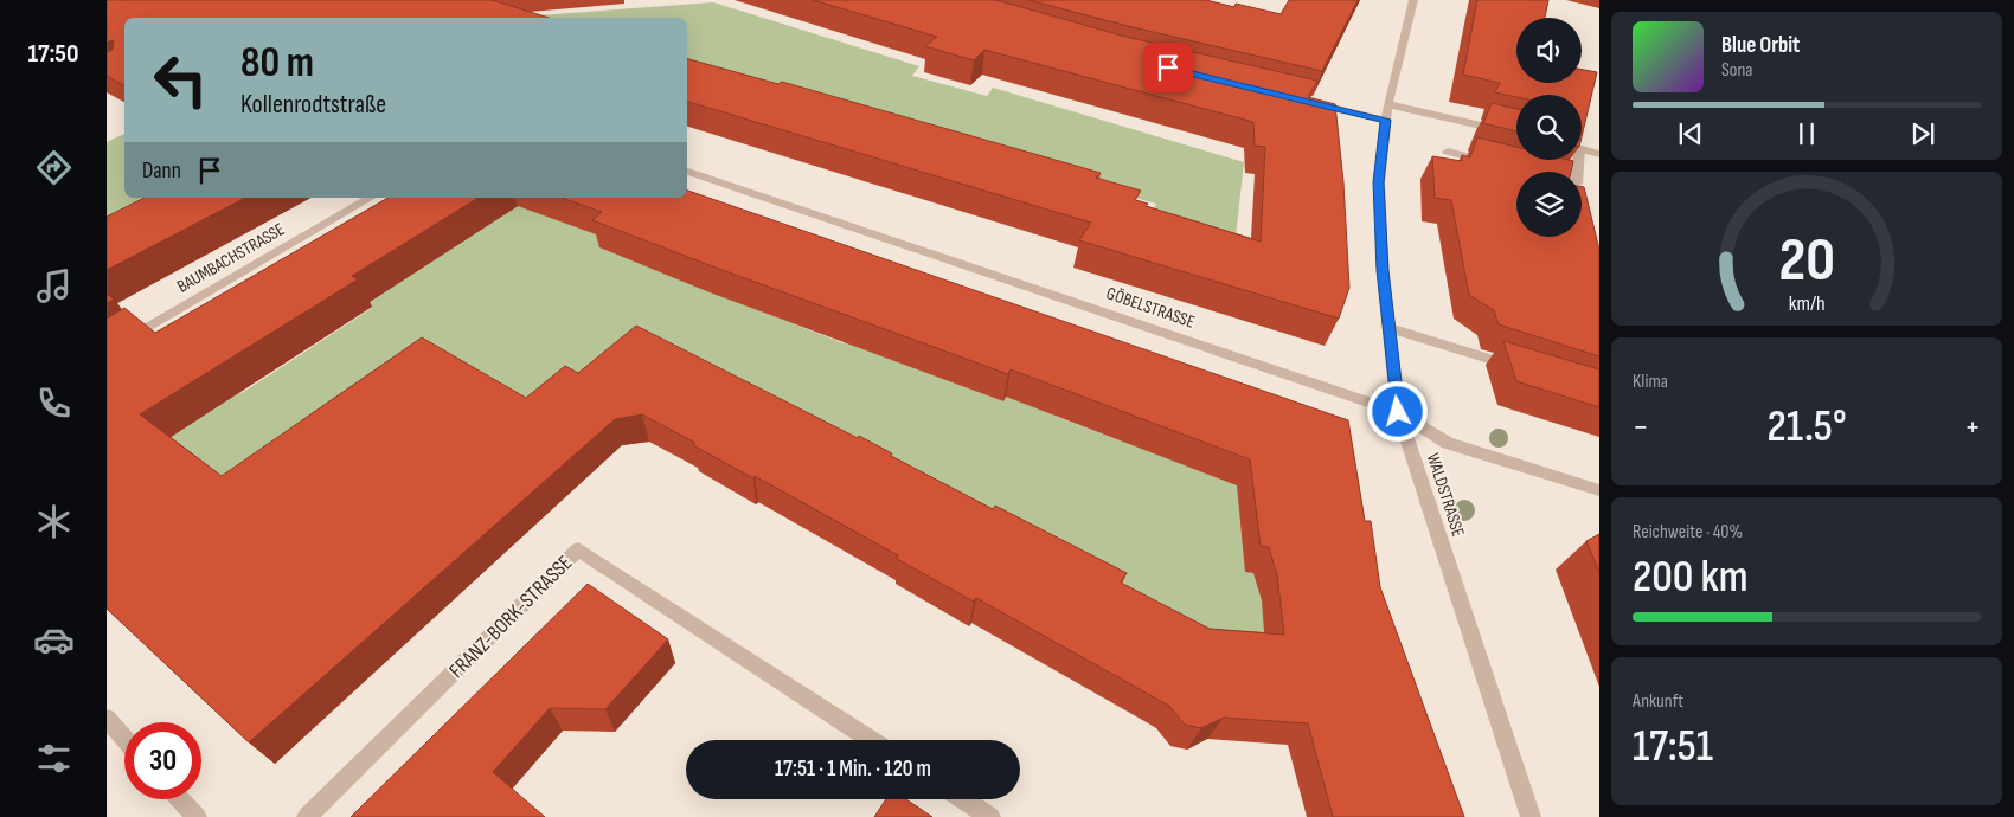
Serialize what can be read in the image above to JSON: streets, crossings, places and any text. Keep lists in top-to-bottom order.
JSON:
{
  "streets": {
    "street": [
      "BAUMBACHSTRASSE",
      "GÖBELSTRASSE",
      "WALDSTRASSE",
      "FRANZ-BORK-STRASSE"
    ]
  },
  "crossings": [
    ["GÖBELSTRASSE", "WALDSTRASSE"]
  ],
  "page": {
    "tabs": "17:50",
    "turn": ["80 m", "Kollenrodtstraße"],
    "song": ["Blue Orbit", "Sona"],
    "then": "Dann",
    "tile": [
      "Klima",
      ["Reichweite · 40%", "200 km"],
      ["Ankunft", "17:51"]
    ],
    "heat": ["−", "21.5°", "+"],
    "limit": "30",
    "trip": "17:51 · 1 Min. · 120 m",
    "gauge": ["20", "km/h"]
  }
}
